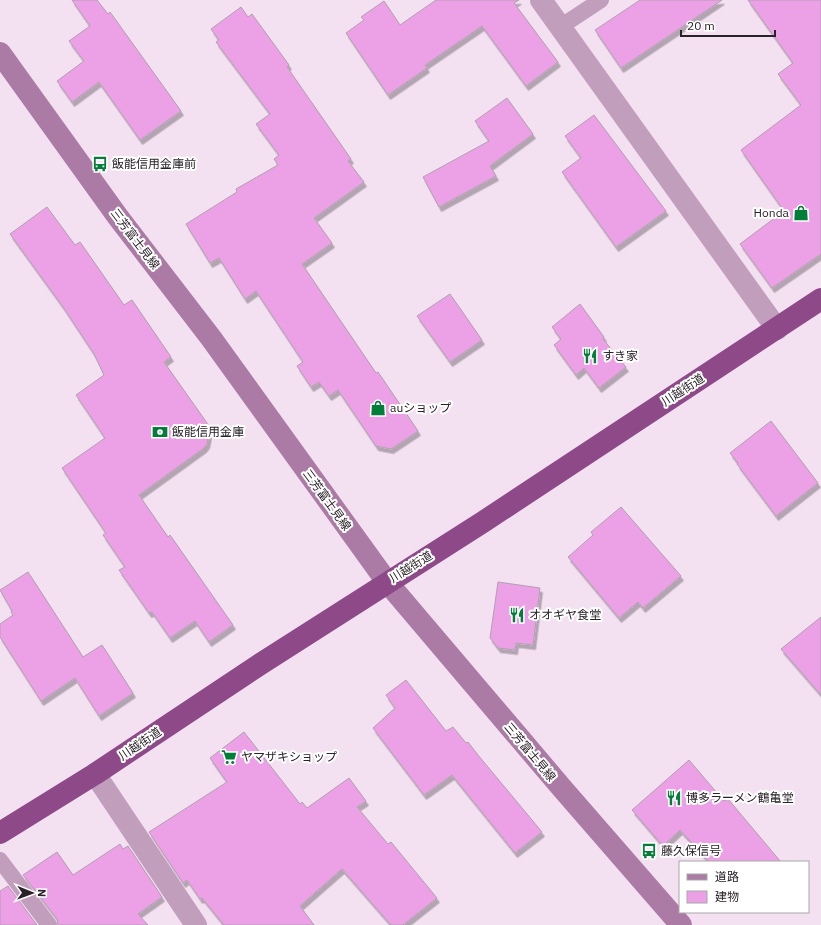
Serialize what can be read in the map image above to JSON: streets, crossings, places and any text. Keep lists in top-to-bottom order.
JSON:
{
  "streets": {
    "highway": ["川越街道"],
    "main road": ["三芳富士見線"]
  },
  "crossings": [
    ["三芳富士見線", "川越街道"]
  ],
  "places": {
    "bus stop": ["飯能信用金庫前", "藤久保信号"],
    "shop": ["Honda", "auショップ"],
    "restaurant": ["すき家", "オオギヤ食堂", "博多ラーメン鶴亀堂"],
    "bank": ["飯能信用金庫"],
    "supermarket": ["ヤマザキショップ"]
  },
  "legend": ["道路", "建物"],
  "scale_bar": "20 m",
  "north": "right"
}
